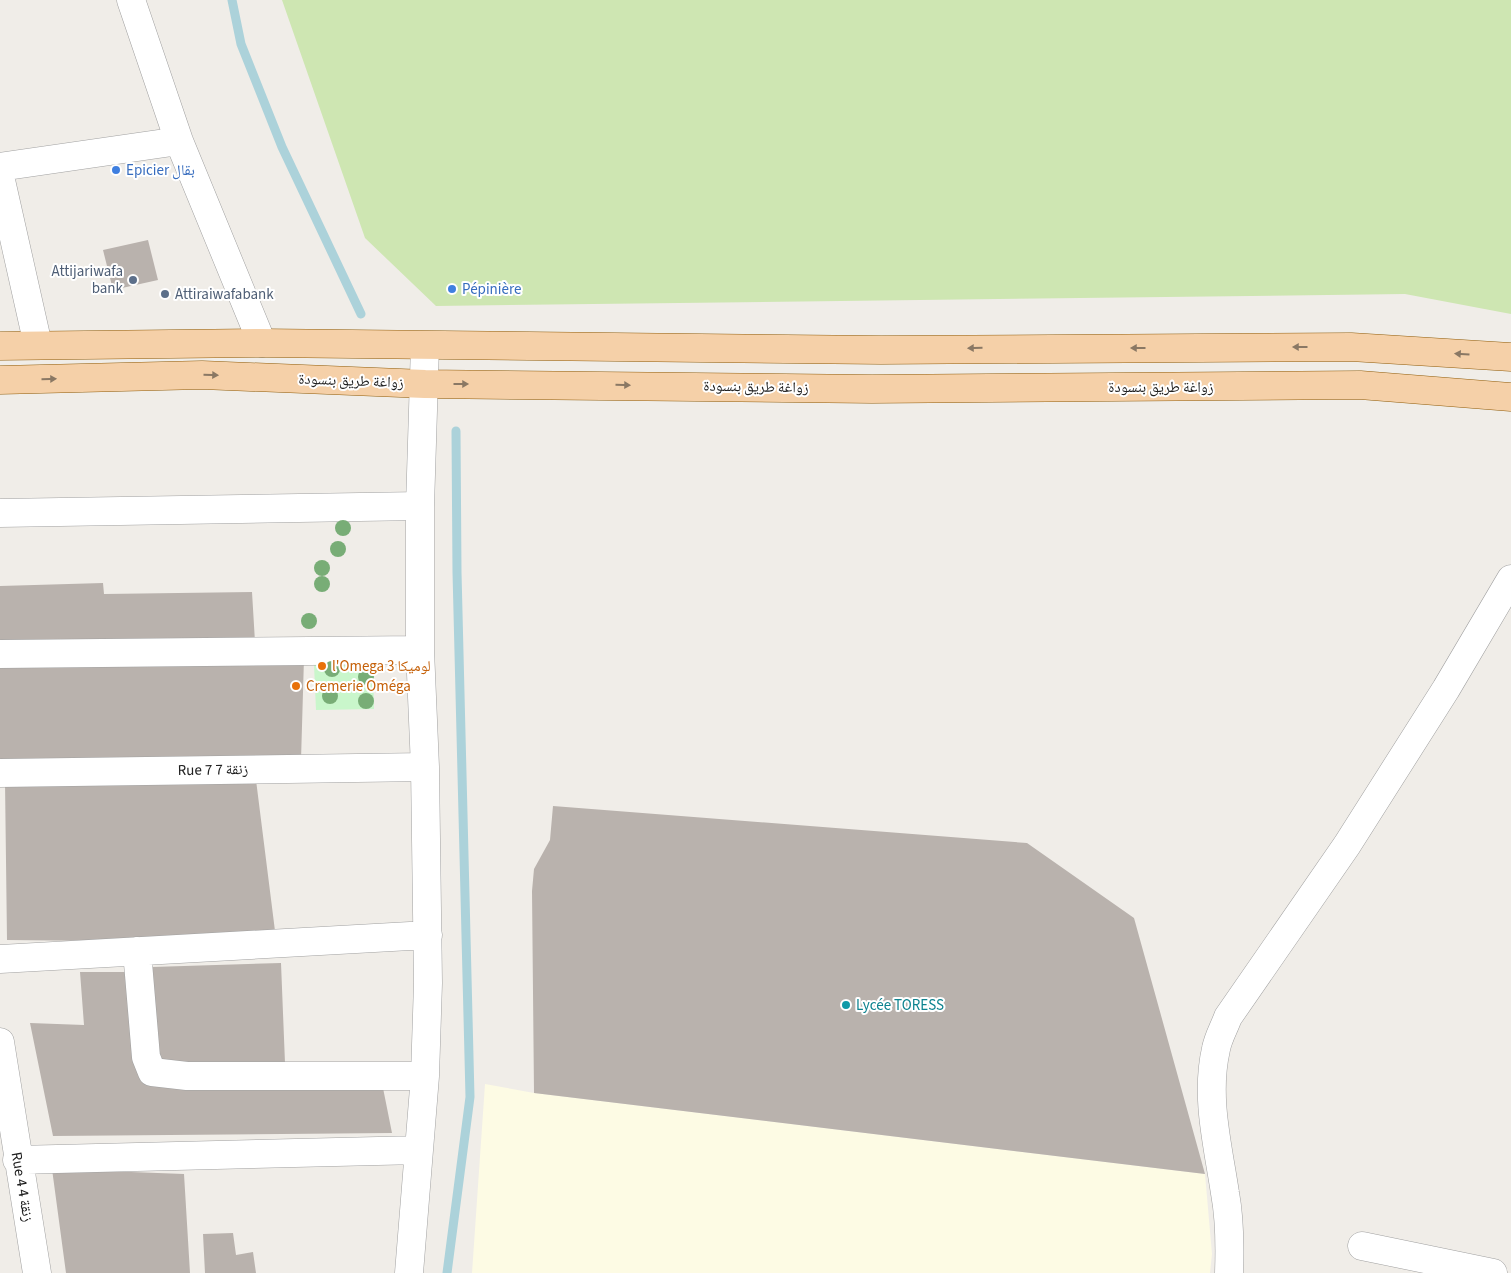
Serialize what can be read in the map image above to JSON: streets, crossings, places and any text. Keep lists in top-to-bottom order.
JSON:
{
  "streets": {
    "main road": ["زواغة طريق بنسودة"],
    "street": ["Rue 7 زنقة 7", "Rue 4 زنقة 4"]
  },
  "places": [
    "Epicier بقال",
    "Attijariwafa bank",
    "Pépinière",
    "Attiraiwafabank",
    "l'Omega 3 لوميكا",
    "Cremerie Oméga",
    "Lycée TORESS"
  ]
}
